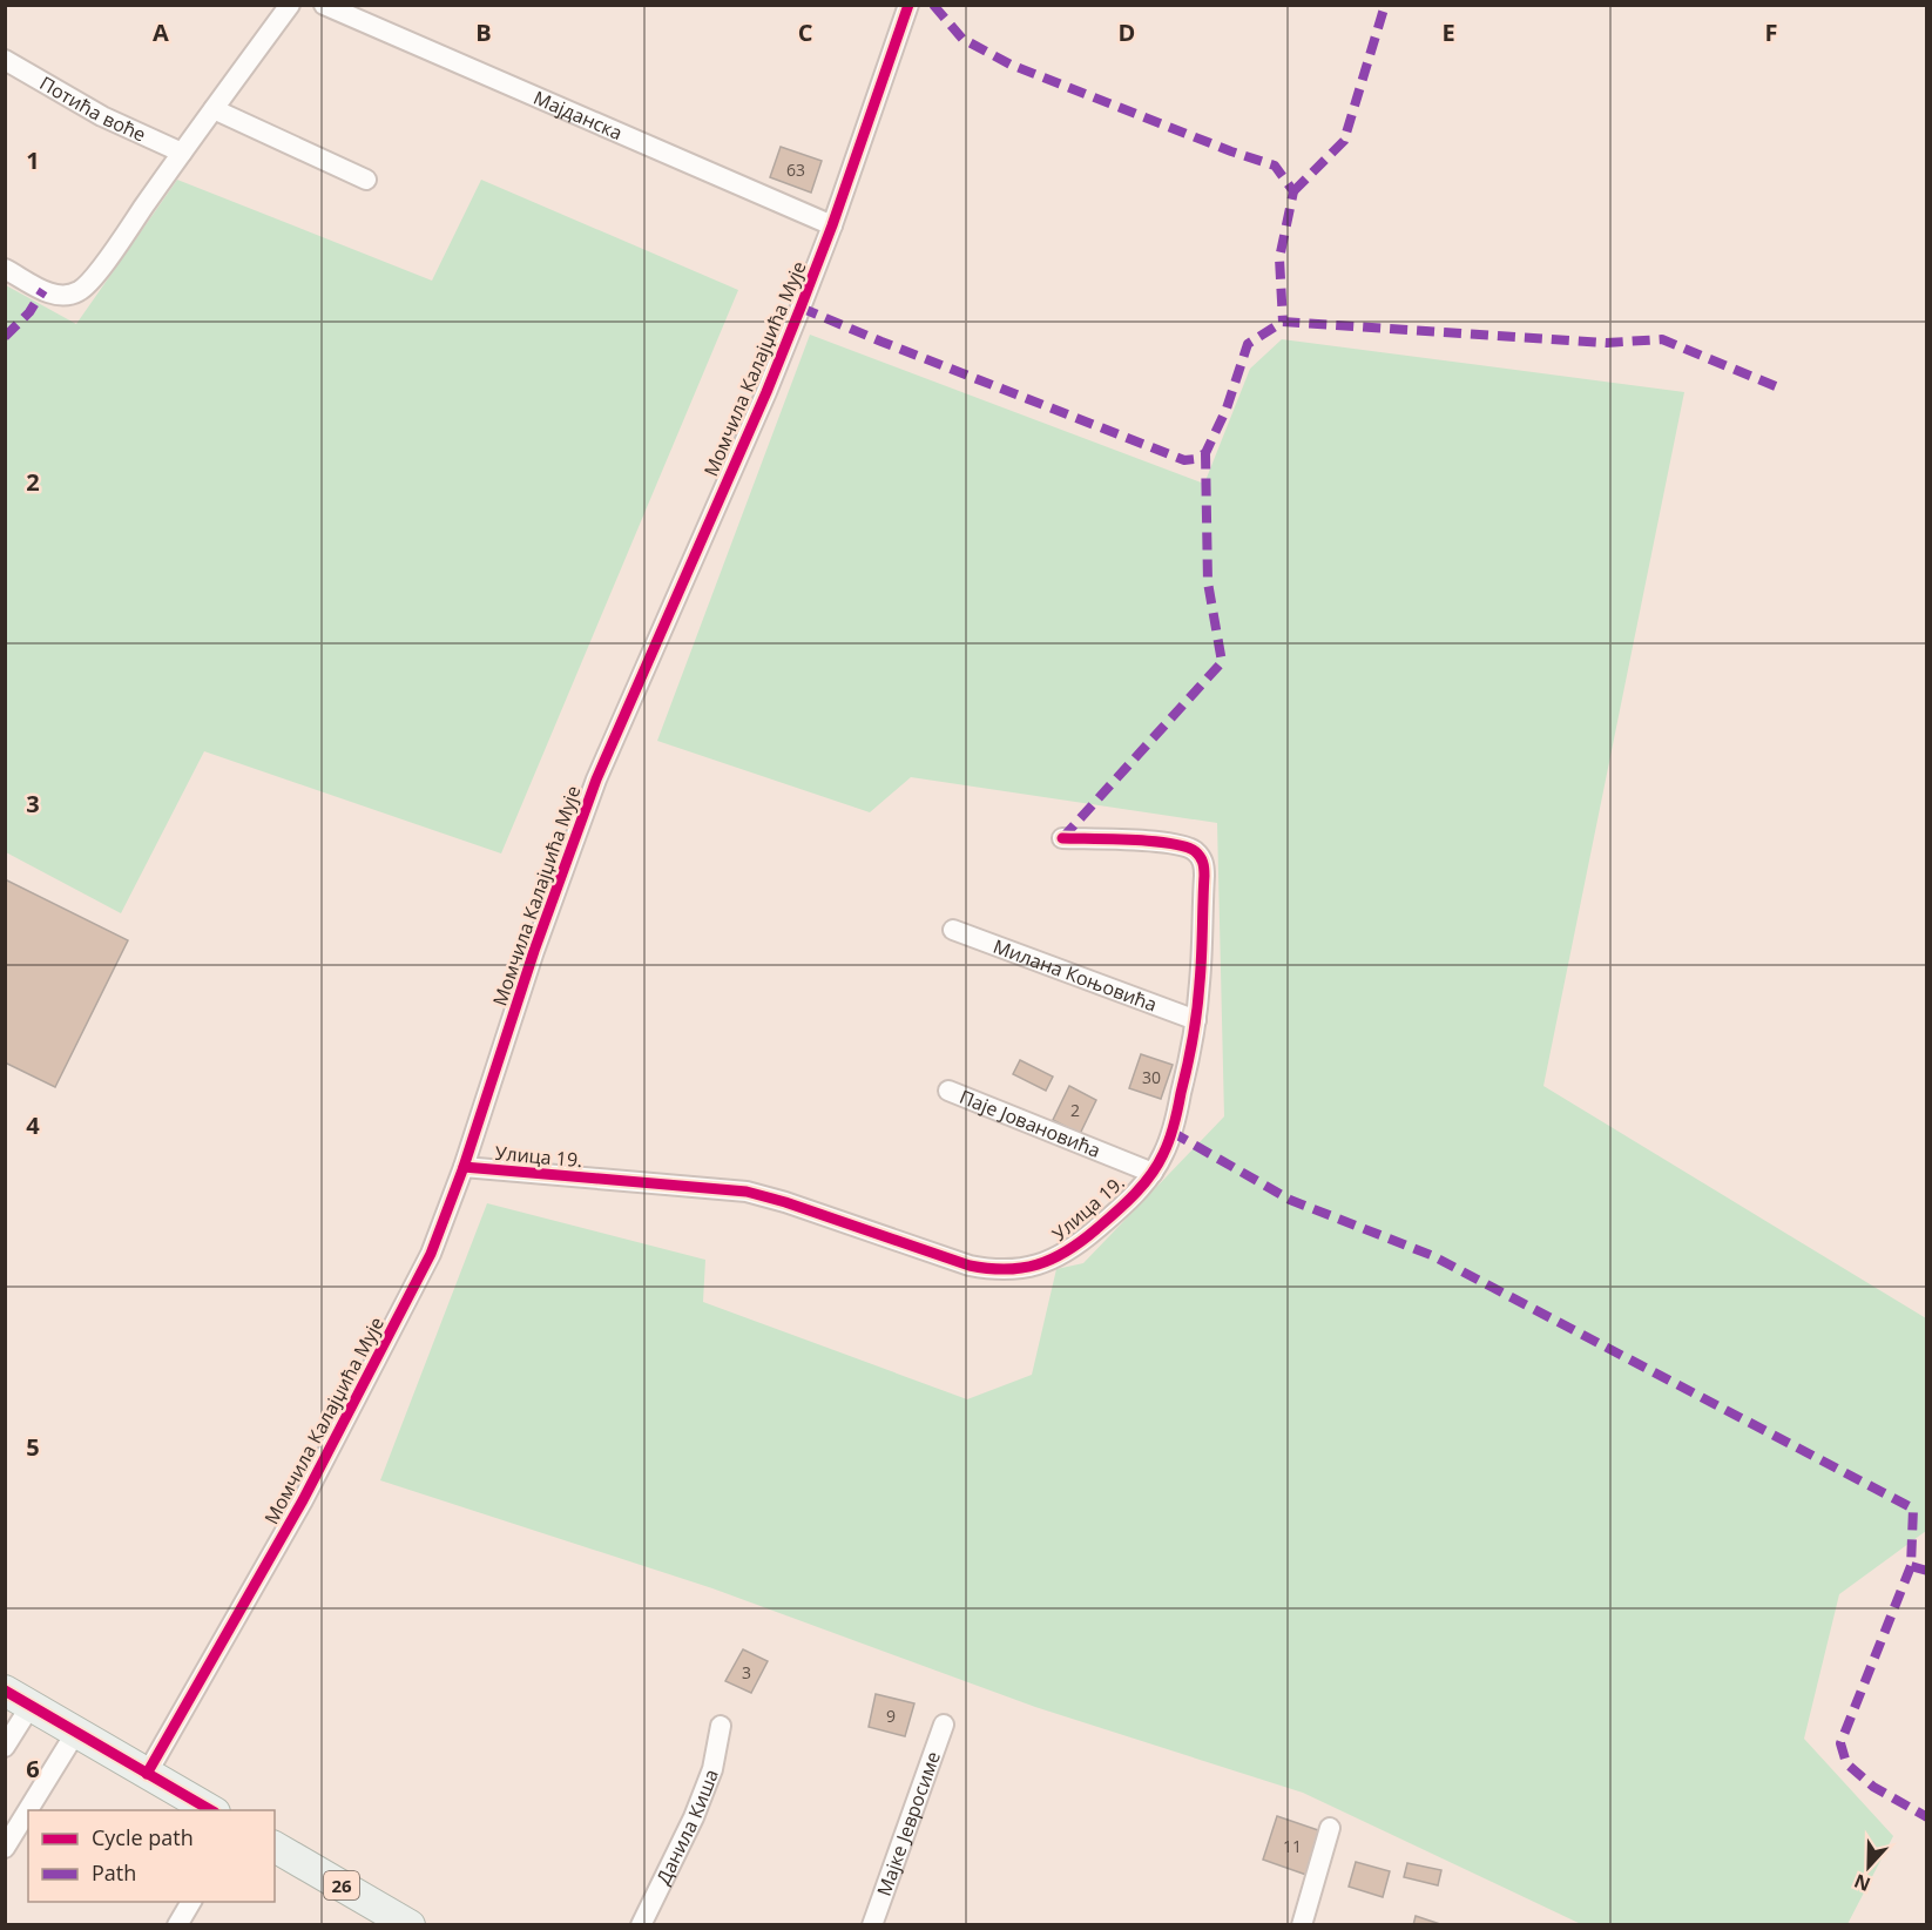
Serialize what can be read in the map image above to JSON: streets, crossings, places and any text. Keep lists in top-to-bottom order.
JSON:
{
  "streets": {
    "main road": ["26"],
    "street": [
      "Потића воће",
      "Мајданска",
      "Момчила Калајџића Мује",
      "Милана Коњовића",
      "Паје Јовановића",
      "Улица 19.",
      "Мајке Јевросиме",
      "Данила Киша"
    ]
  },
  "crossings": [
    ["Мајданска", "Момчила Калајџића Мује"],
    ["Момчила Калајџића Мује", "Улица 19."],
    ["Милана Коњовића", "Улица 19."],
    ["Паје Јовановића", "Улица 19."]
  ],
  "house_numbers": [
    "63",
    "30",
    "2",
    "3",
    "9",
    "11"
  ],
  "legend": ["Cycle path", "Path"],
  "north": "bottom",
  "grid": {
    "columns": [
      "A",
      "B",
      "C",
      "D",
      "E",
      "F"
    ],
    "rows": [
      "1",
      "2",
      "3",
      "4",
      "5",
      "6"
    ]
  }
}
